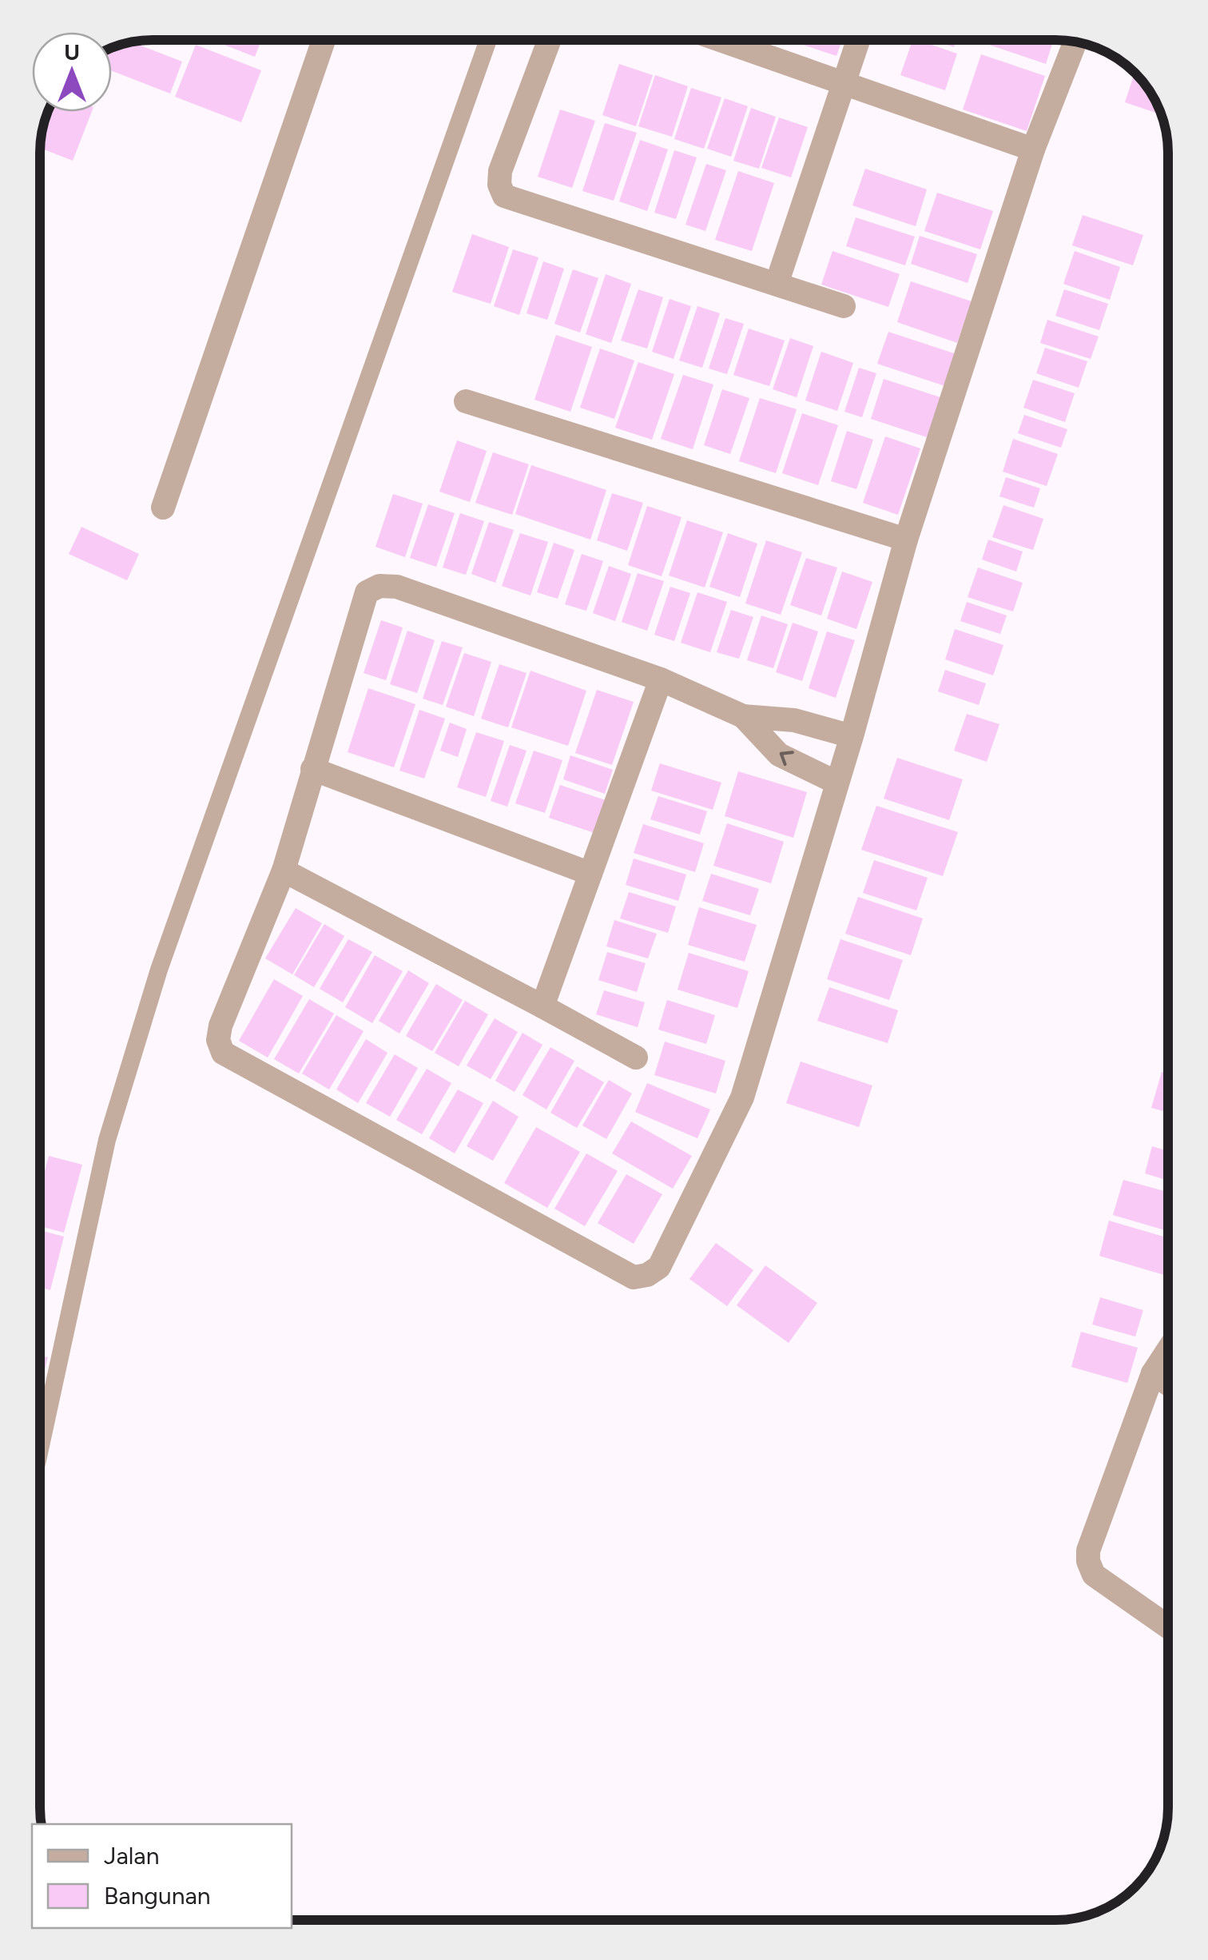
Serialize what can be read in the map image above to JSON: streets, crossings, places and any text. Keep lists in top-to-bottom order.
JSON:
{
  "legend": ["Jalan", "Bangunan"],
  "north": "top"
}
